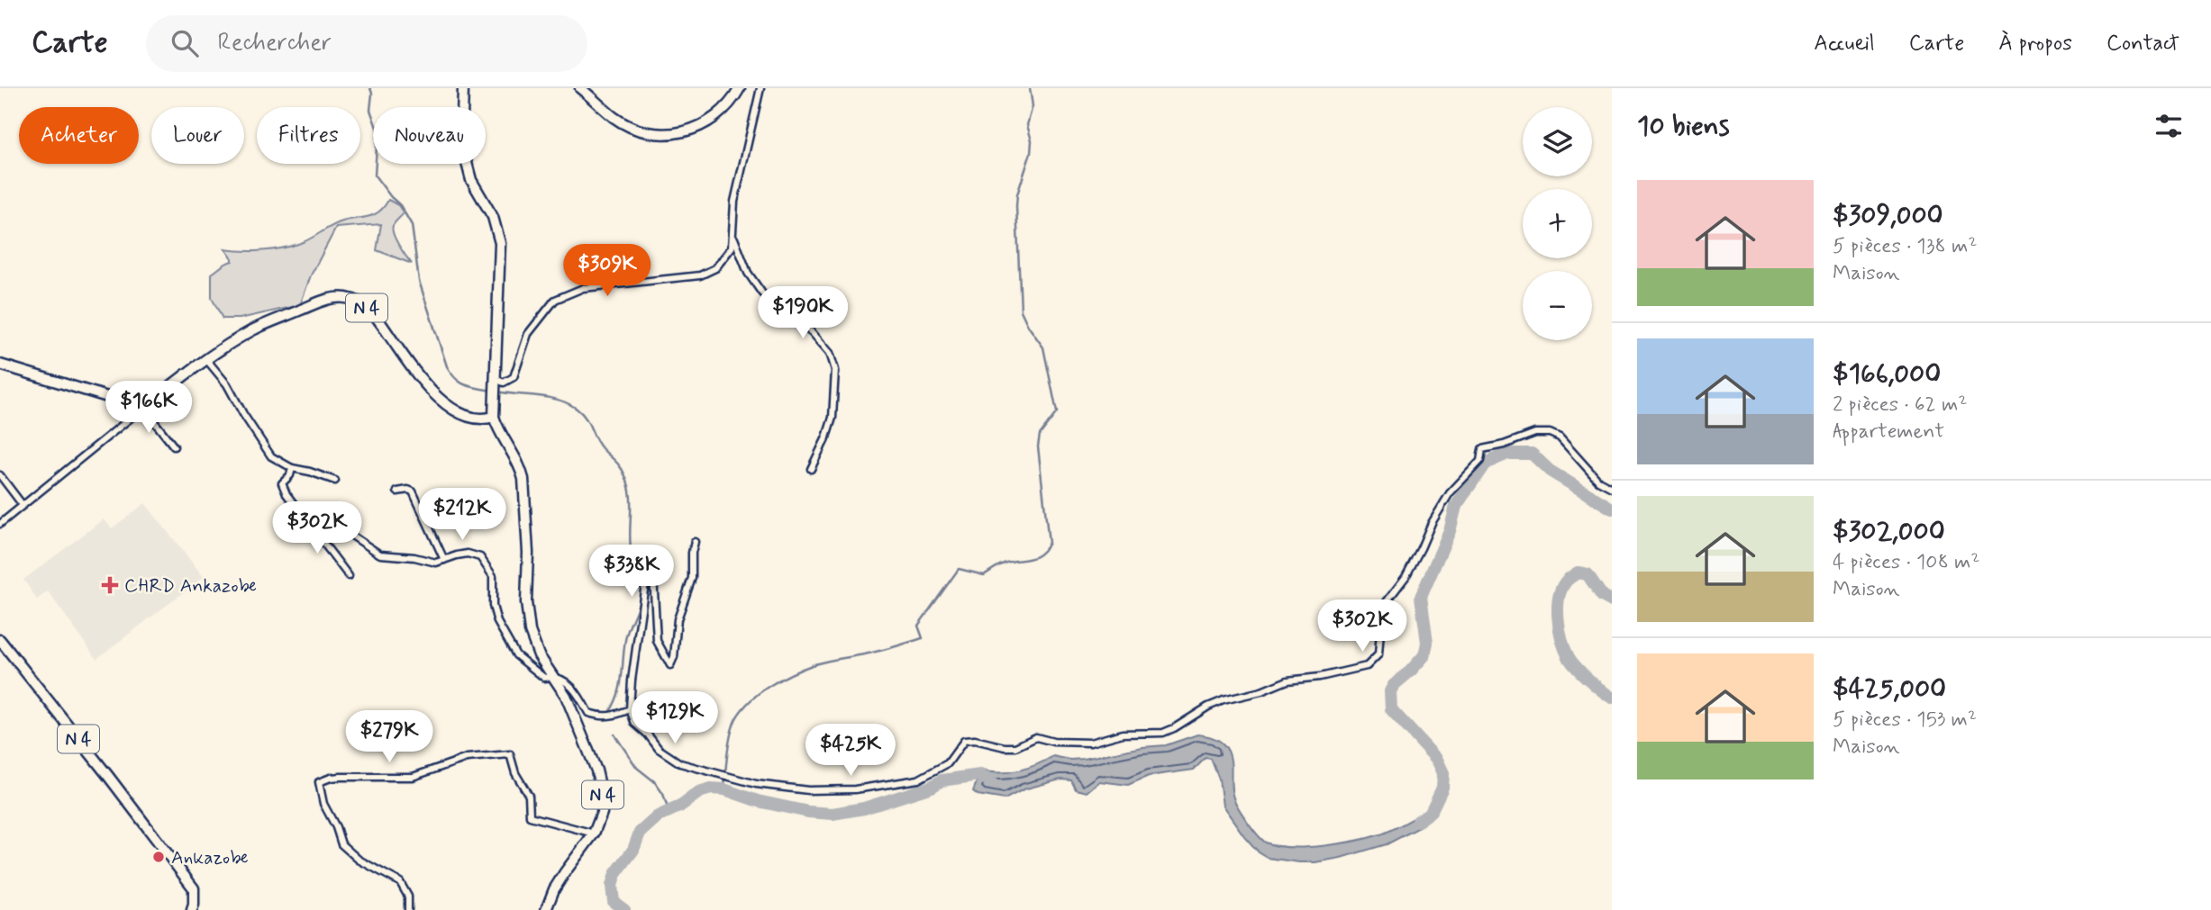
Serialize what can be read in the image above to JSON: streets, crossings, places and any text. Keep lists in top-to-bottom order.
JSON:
{
  "streets": {
    "main road": ["N 4"]
  },
  "places": {
    "health": ["CHRD Ankazobe"],
    "other": ["Ankazobe"]
  },
  "page": {
    "header": "Carte",
    "search": "Rechercher",
    "nav": [
      "Accueil",
      "Carte",
      "À propos",
      "Contact"
    ],
    "heading": "10 biens",
    "map_buttons": ["+", "−"],
    "chip": [
      "Acheter",
      "Louer",
      "Filtres",
      "Nouveau"
    ],
    "list": [
      {
        "name": "$309,000",
        "note": "5 pièces · 138 m² · Maison"
      },
      {
        "name": "$166,000",
        "note": "2 pièces · 62 m² · Appartement"
      },
      {
        "name": "$302,000",
        "note": "4 pièces · 108 m² · Maison"
      },
      {
        "name": "$425,000",
        "note": "5 pièces · 153 m² · Maison"
      }
    ],
    "price": [
      "$309K",
      "$190K",
      "$166K",
      "$212K",
      "$302K",
      "$338K",
      "$302K",
      "$129K",
      "$279K",
      "$425K"
    ]
  }
}
